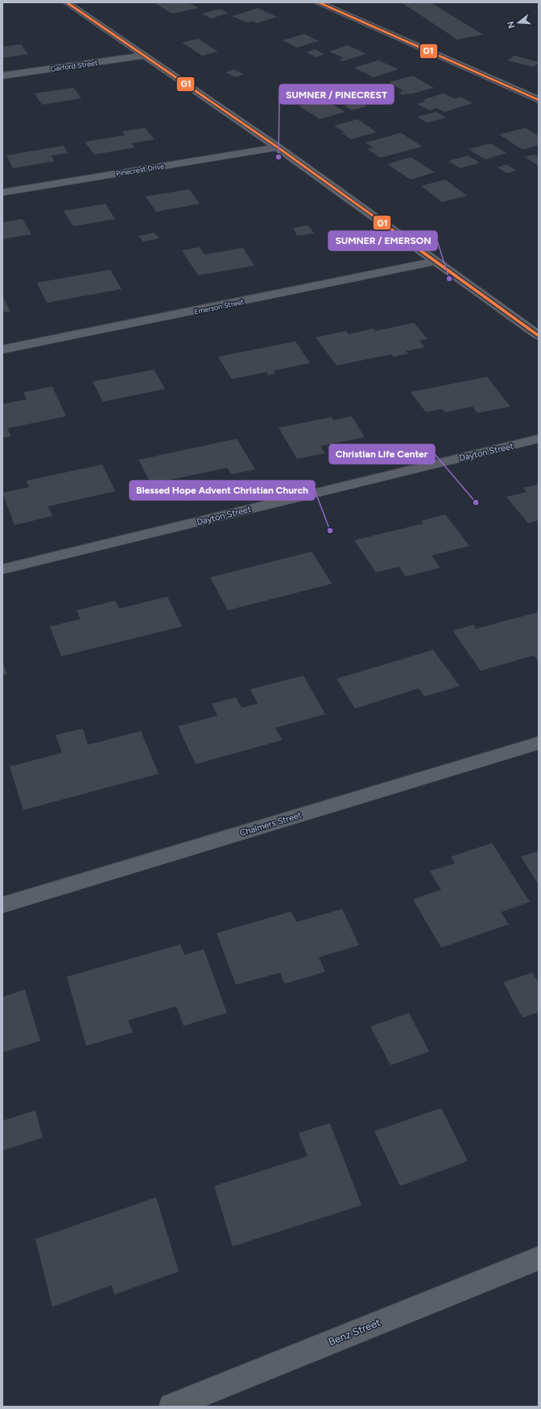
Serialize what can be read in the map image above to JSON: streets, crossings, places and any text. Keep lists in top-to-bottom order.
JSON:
{
  "streets": {
    "street": [
      "Garford Street",
      "Pinecrest Drive",
      "Emerson Street",
      "Dayton Street",
      "Chalmers Street",
      "Benz Street"
    ]
  },
  "places": [
    "SUMNER / PINECREST",
    "SUMNER / EMERSON",
    "Christian Life Center",
    "Blessed Hope Advent Christian Church"
  ],
  "lines": ["transit line G1"],
  "north": "left"
}
